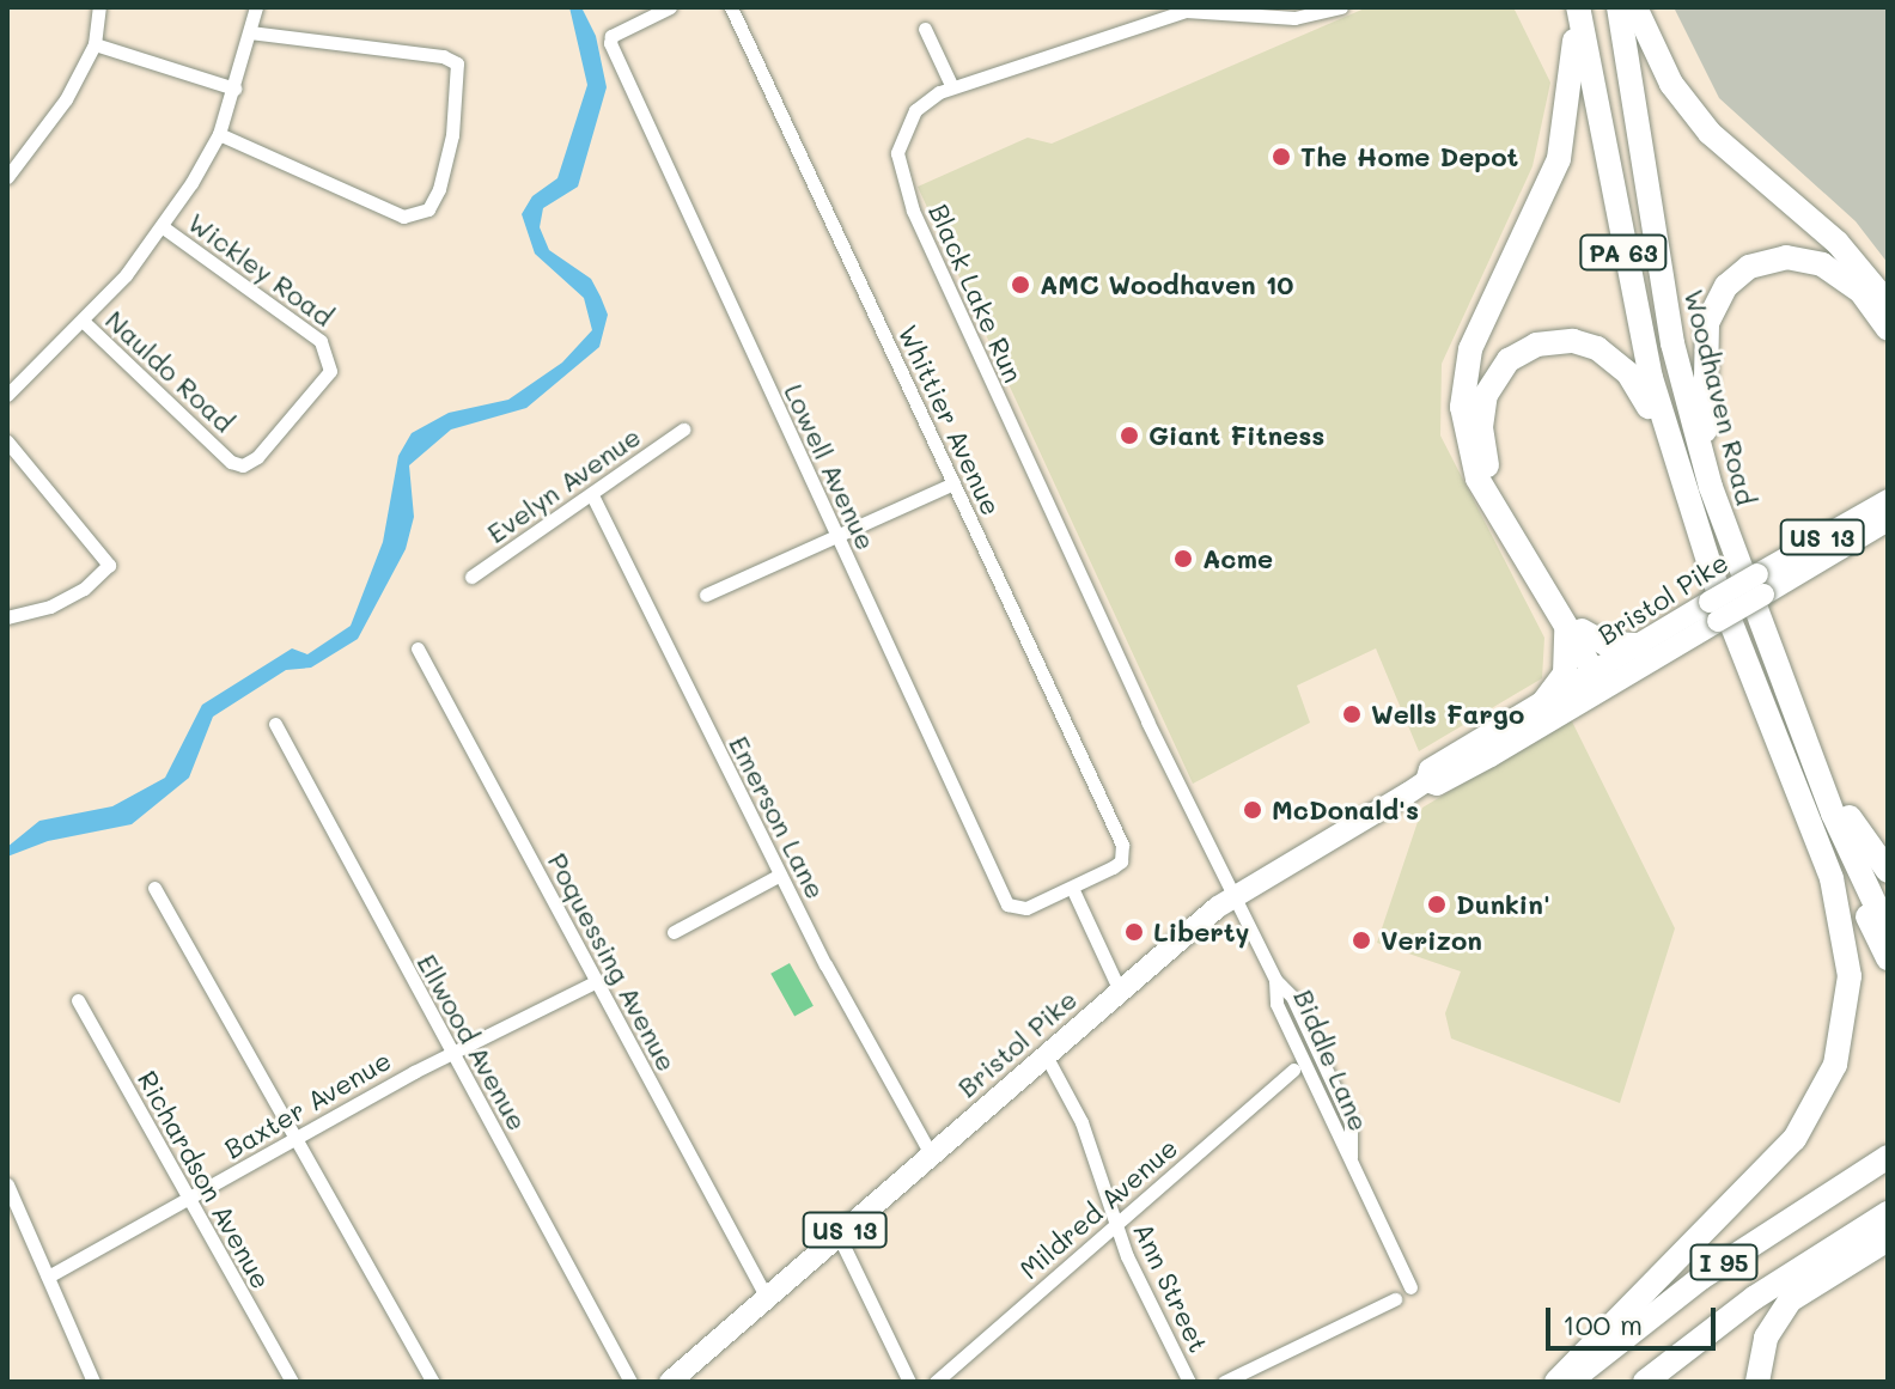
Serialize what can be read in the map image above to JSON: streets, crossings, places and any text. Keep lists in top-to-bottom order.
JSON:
{
  "streets": {
    "highway": ["PA 63", "Woodhaven Road", "I 95"],
    "main road": ["US 13", "Bristol Pike"],
    "street": [
      "Wickley Road",
      "Black Lake Run",
      "Nauldo Road",
      "Whittier Avenue",
      "Lowell Avenue",
      "Evelyn Avenue",
      "Emerson Lane",
      "Poquessing Avenue",
      "Ellwood Avenue",
      "Biddle Lane",
      "Baxter Avenue",
      "Richardson Avenue",
      "Mildred Avenue",
      "Ann Street"
    ]
  },
  "crossings": [
    ["Wickley Road", "Nauldo Road"],
    ["Black Lake Run", "Bristol Pike"],
    ["Black Lake Run", "Biddle Lane"],
    ["Whittier Avenue", "Lowell Avenue"],
    ["Evelyn Avenue", "Emerson Lane"],
    ["Bristol Pike", "Emerson Lane"],
    ["Bristol Pike", "Poquessing Avenue"],
    ["Bristol Pike", "Biddle Lane"],
    ["Bristol Pike", "Ann Street"],
    ["Poquessing Avenue", "Baxter Avenue"],
    ["Ellwood Avenue", "Baxter Avenue"],
    ["Baxter Avenue", "Richardson Avenue"],
    ["Mildred Avenue", "Ann Street"]
  ],
  "places": [
    "The Home Depot",
    "AMC Woodhaven 10",
    "Giant Fitness",
    "Acme",
    "Wells Fargo",
    "McDonald's",
    "Dunkin'",
    "Liberty",
    "Verizon"
  ],
  "scale_bar": "100 m"
}
